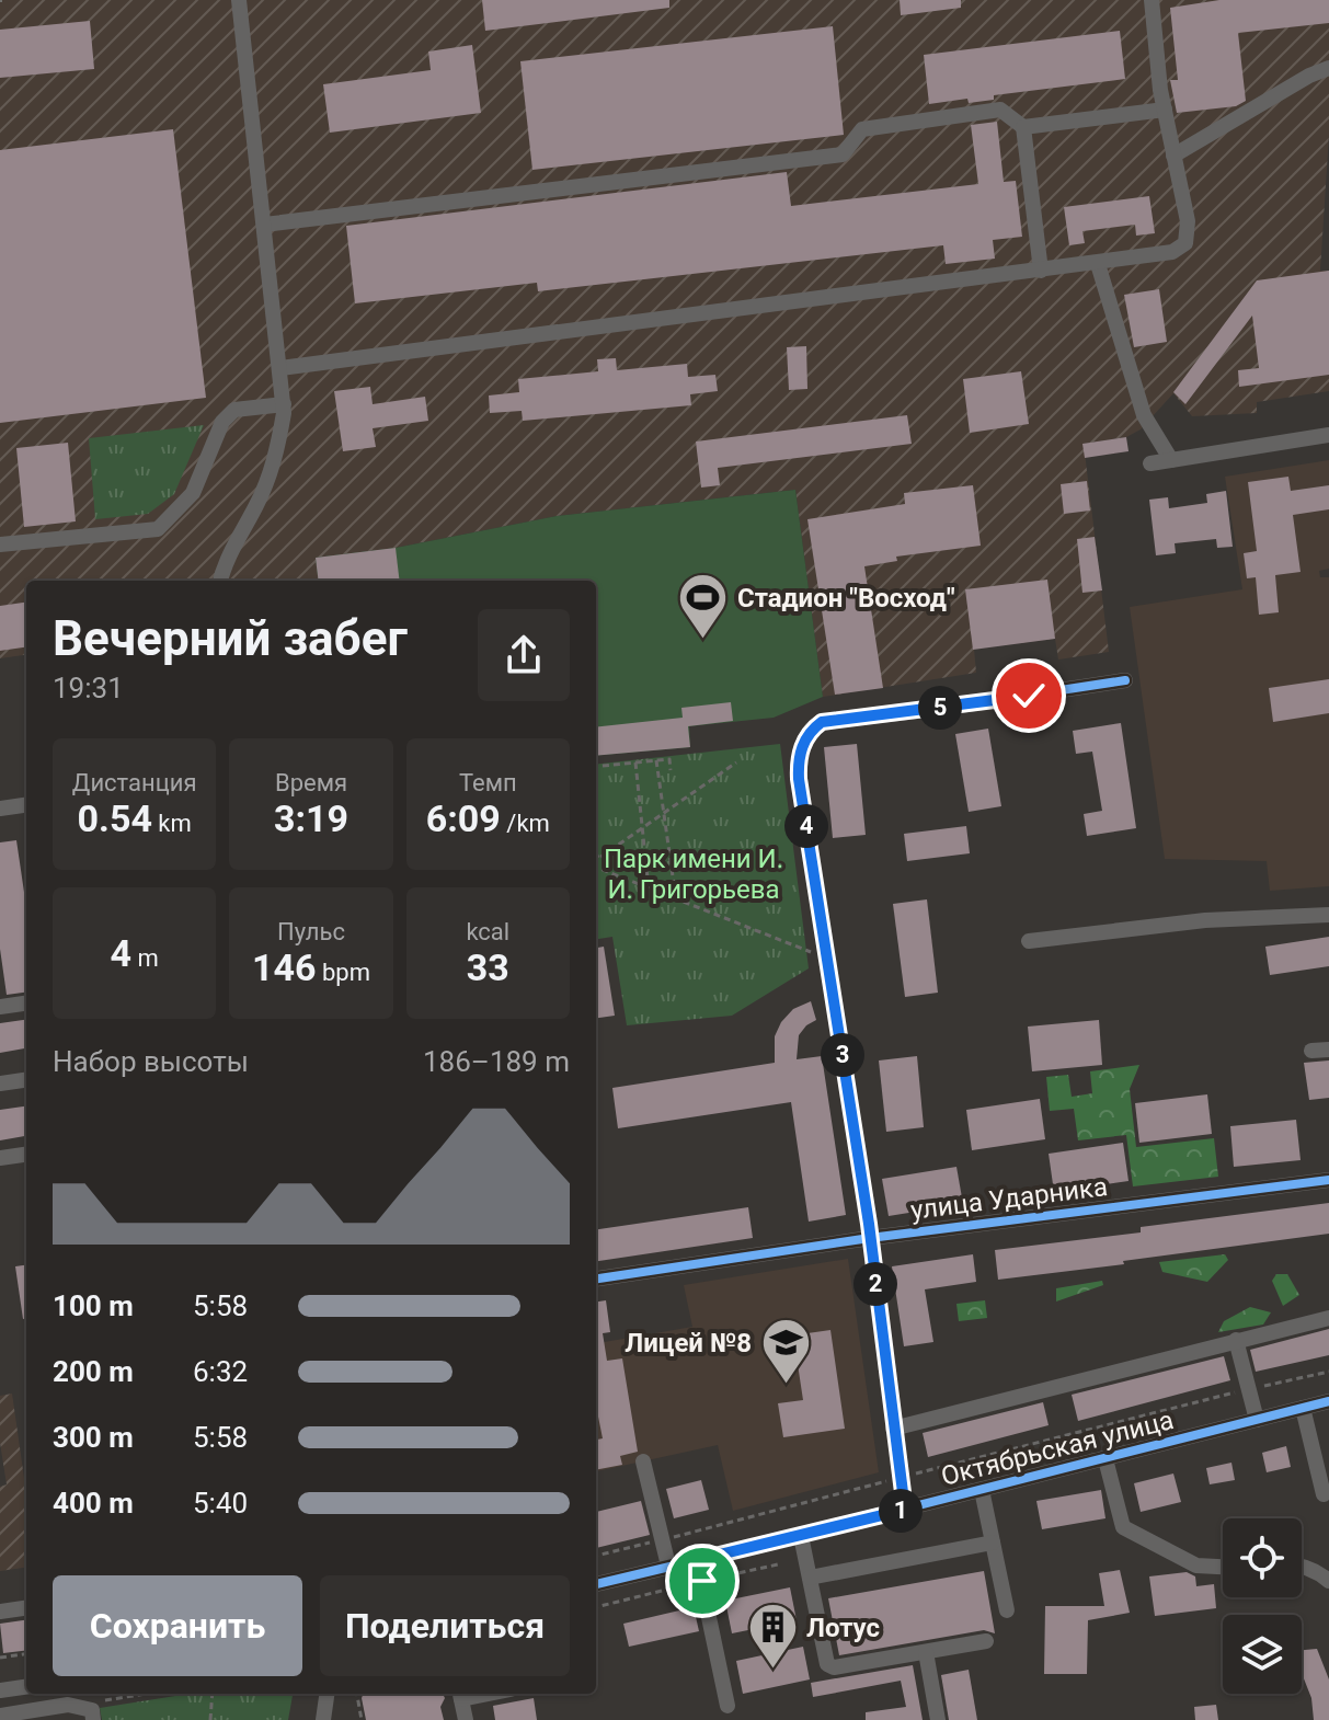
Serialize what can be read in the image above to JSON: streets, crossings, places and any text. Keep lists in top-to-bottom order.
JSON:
{
  "streets": {
    "street": ["улица Ударника", "Октябрьская улица"]
  },
  "parks": ["Парк имени И. И. Григорьева"],
  "places": {
    "sports": ["Стадион \"Восход\""],
    "school or university": ["Лицей №8"],
    "building": ["Лотус"]
  },
  "page": {
    "heading": ["Вечерний забег", "19:31"],
    "pins": [
      "5",
      "4",
      "3",
      "2",
      "1"
    ],
    "stats": [
      ["Дистанция", "0.54 km"],
      ["Время", "3:19"],
      ["Темп", "6:09 /km"],
      ["4 m"],
      ["Пульс", "146 bpm"],
      ["kcal", "33"]
    ],
    "chart": ["Набор высоты", "186–189 m"],
    "list": [
      {
        "name": "100 m",
        "note": "5:58"
      },
      {
        "name": "200 m",
        "note": "6:32"
      },
      {
        "name": "300 m",
        "note": "5:58"
      },
      {
        "name": "400 m",
        "note": "5:40"
      }
    ],
    "buttons": ["Сохранить", "Поделиться"]
  }
}
